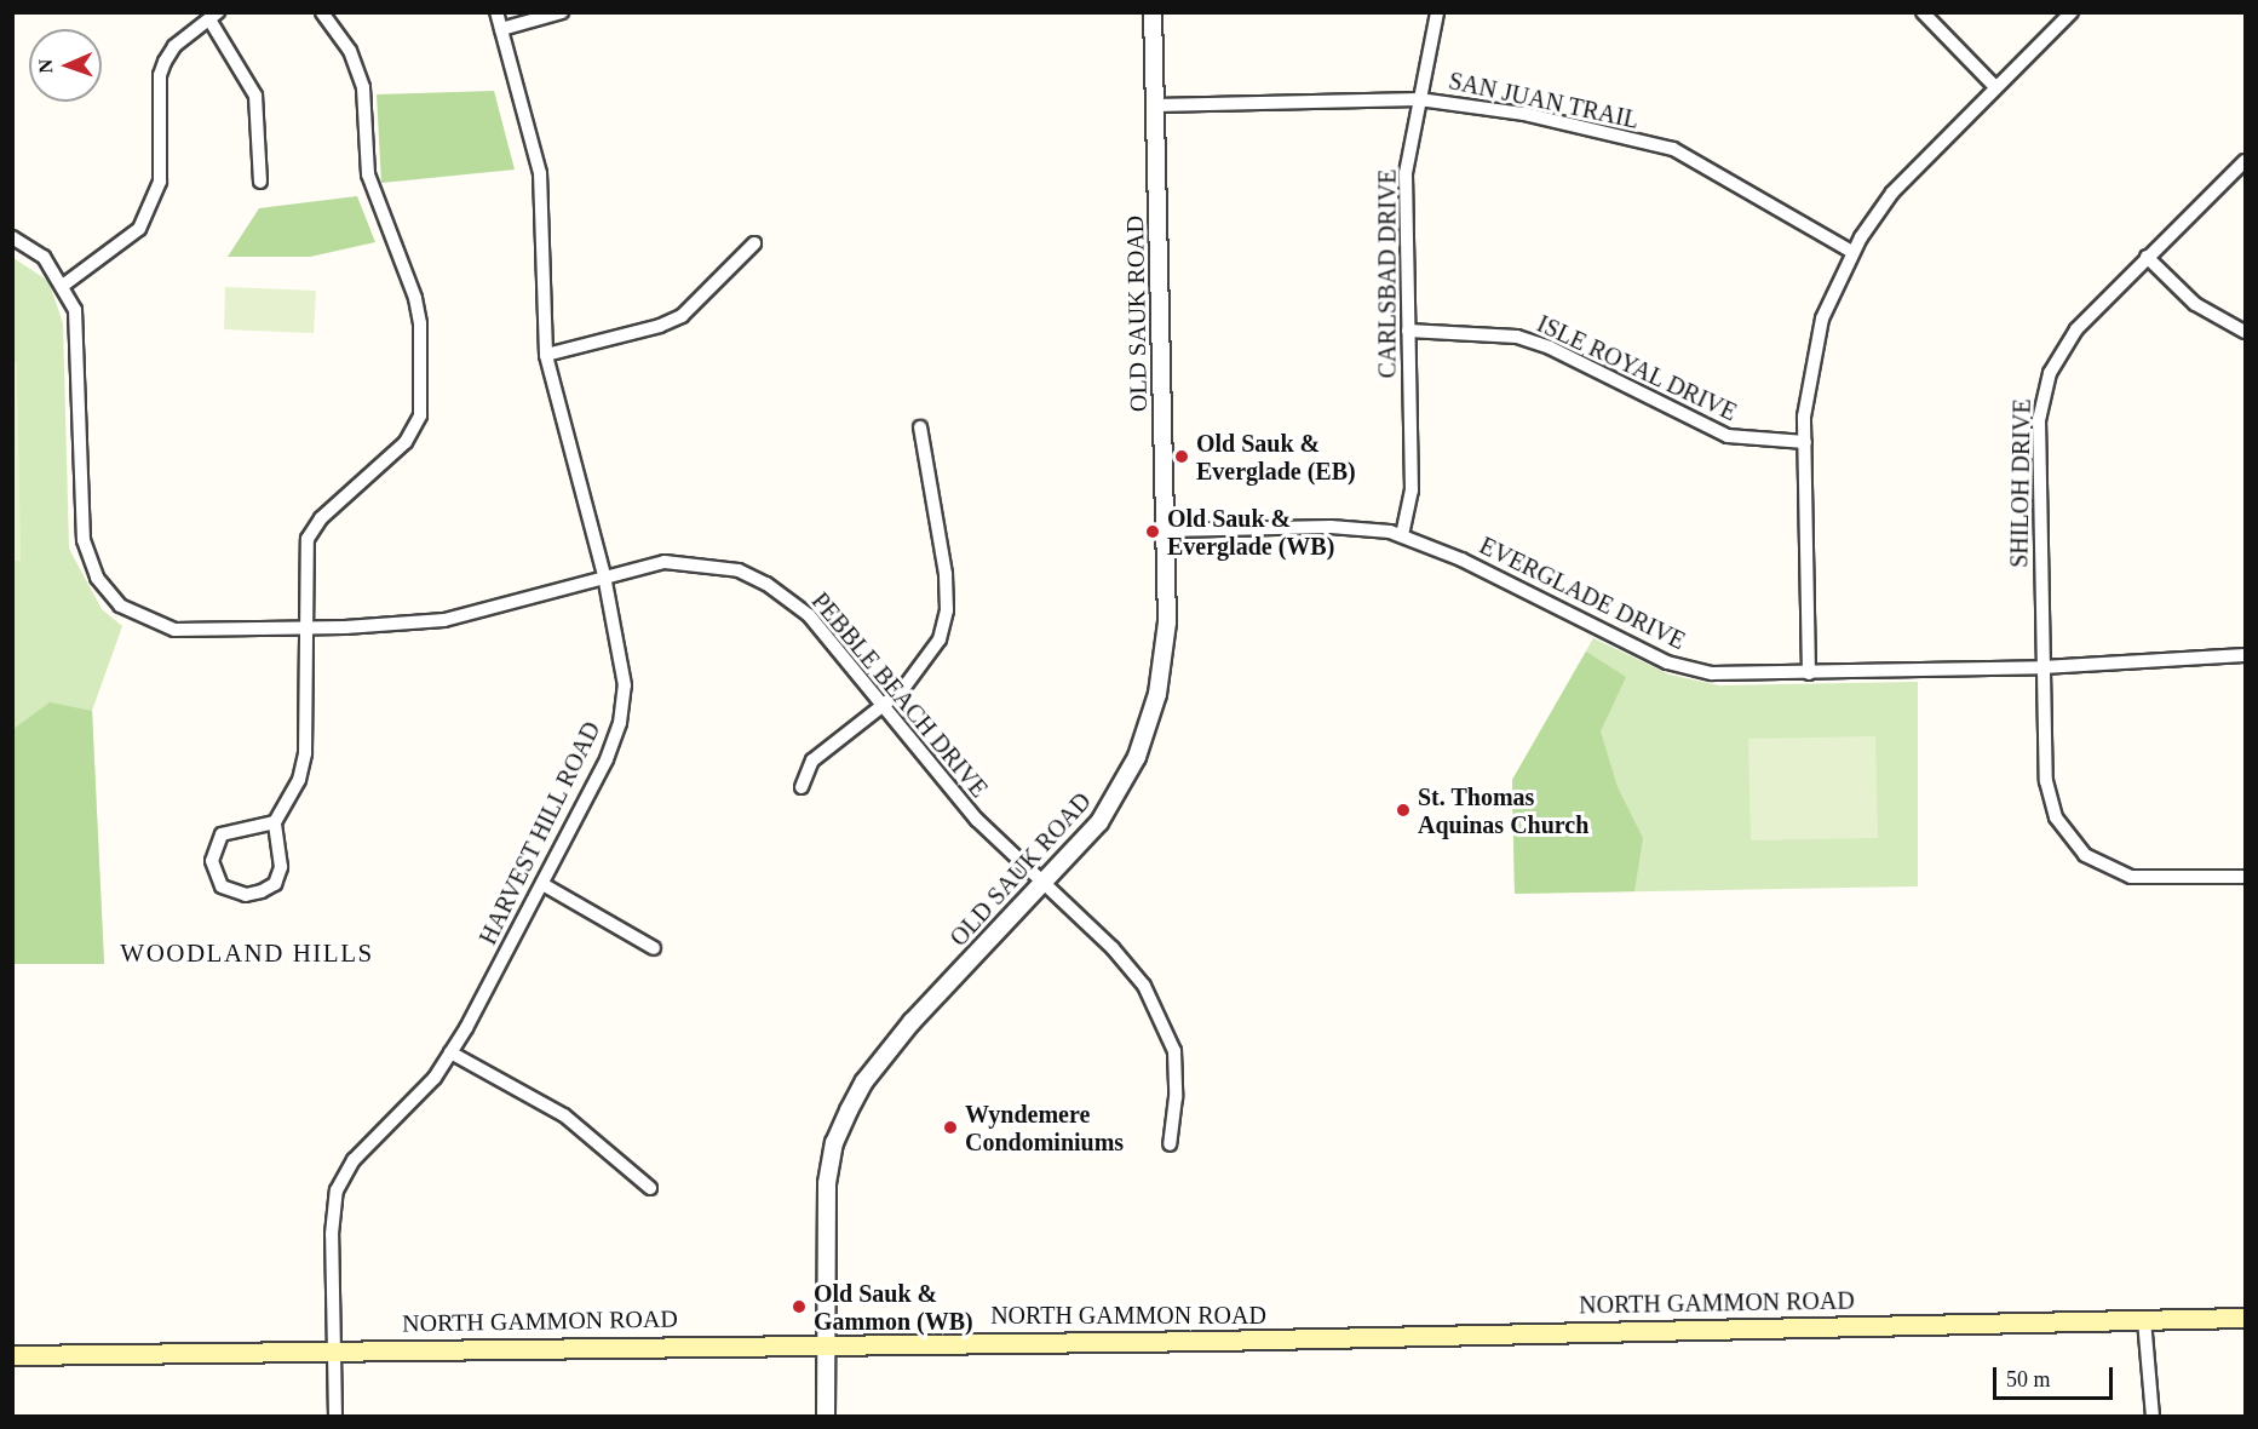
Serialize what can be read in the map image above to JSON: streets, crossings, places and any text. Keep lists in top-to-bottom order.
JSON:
{
  "streets": {
    "main road": ["NORTH GAMMON ROAD"],
    "street": [
      "SAN JUAN TRAIL",
      "CARLSBAD DRIVE",
      "OLD SAUK ROAD",
      "ISLE ROYAL DRIVE",
      "SHILOH DRIVE",
      "EVERGLADE DRIVE",
      "PEBBLE BEACH DRIVE",
      "HARVEST HILL ROAD"
    ]
  },
  "crossings": [
    ["SAN JUAN TRAIL", "CARLSBAD DRIVE"],
    ["SAN JUAN TRAIL", "OLD SAUK ROAD"],
    ["CARLSBAD DRIVE", "ISLE ROYAL DRIVE"],
    ["CARLSBAD DRIVE", "EVERGLADE DRIVE"],
    ["OLD SAUK ROAD", "EVERGLADE DRIVE"],
    ["OLD SAUK ROAD", "PEBBLE BEACH DRIVE"],
    ["OLD SAUK ROAD", "NORTH GAMMON ROAD"],
    ["SHILOH DRIVE", "EVERGLADE DRIVE"],
    ["PEBBLE BEACH DRIVE", "HARVEST HILL ROAD"],
    ["HARVEST HILL ROAD", "NORTH GAMMON ROAD"]
  ],
  "districts": ["WOODLAND HILLS"],
  "places": [
    "Old Sauk & Everglade (EB)",
    "Old Sauk & Everglade (WB)",
    "St. Thomas Aquinas Church",
    "Wyndemere Condominiums",
    "Old Sauk & Gammon (WB)"
  ],
  "scale_bar": "50 m",
  "north": "left"
}
